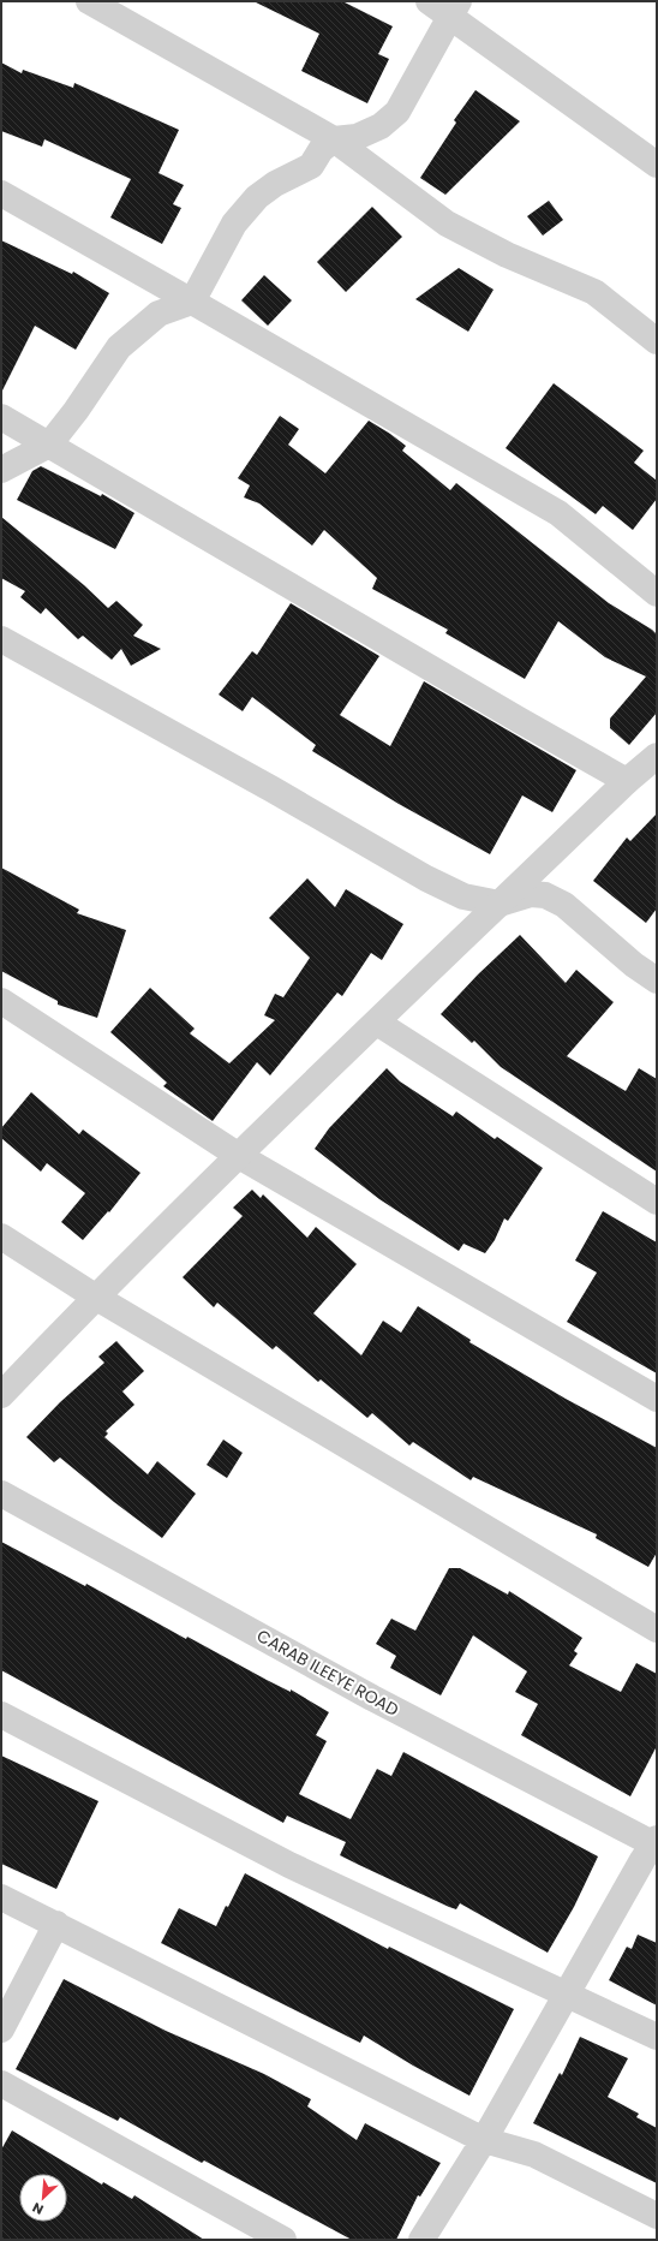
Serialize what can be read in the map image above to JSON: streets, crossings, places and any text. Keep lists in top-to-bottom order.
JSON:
{
  "streets": {
    "street": ["CARAB ILEEYE ROAD"]
  },
  "north": "bottom left"
}
